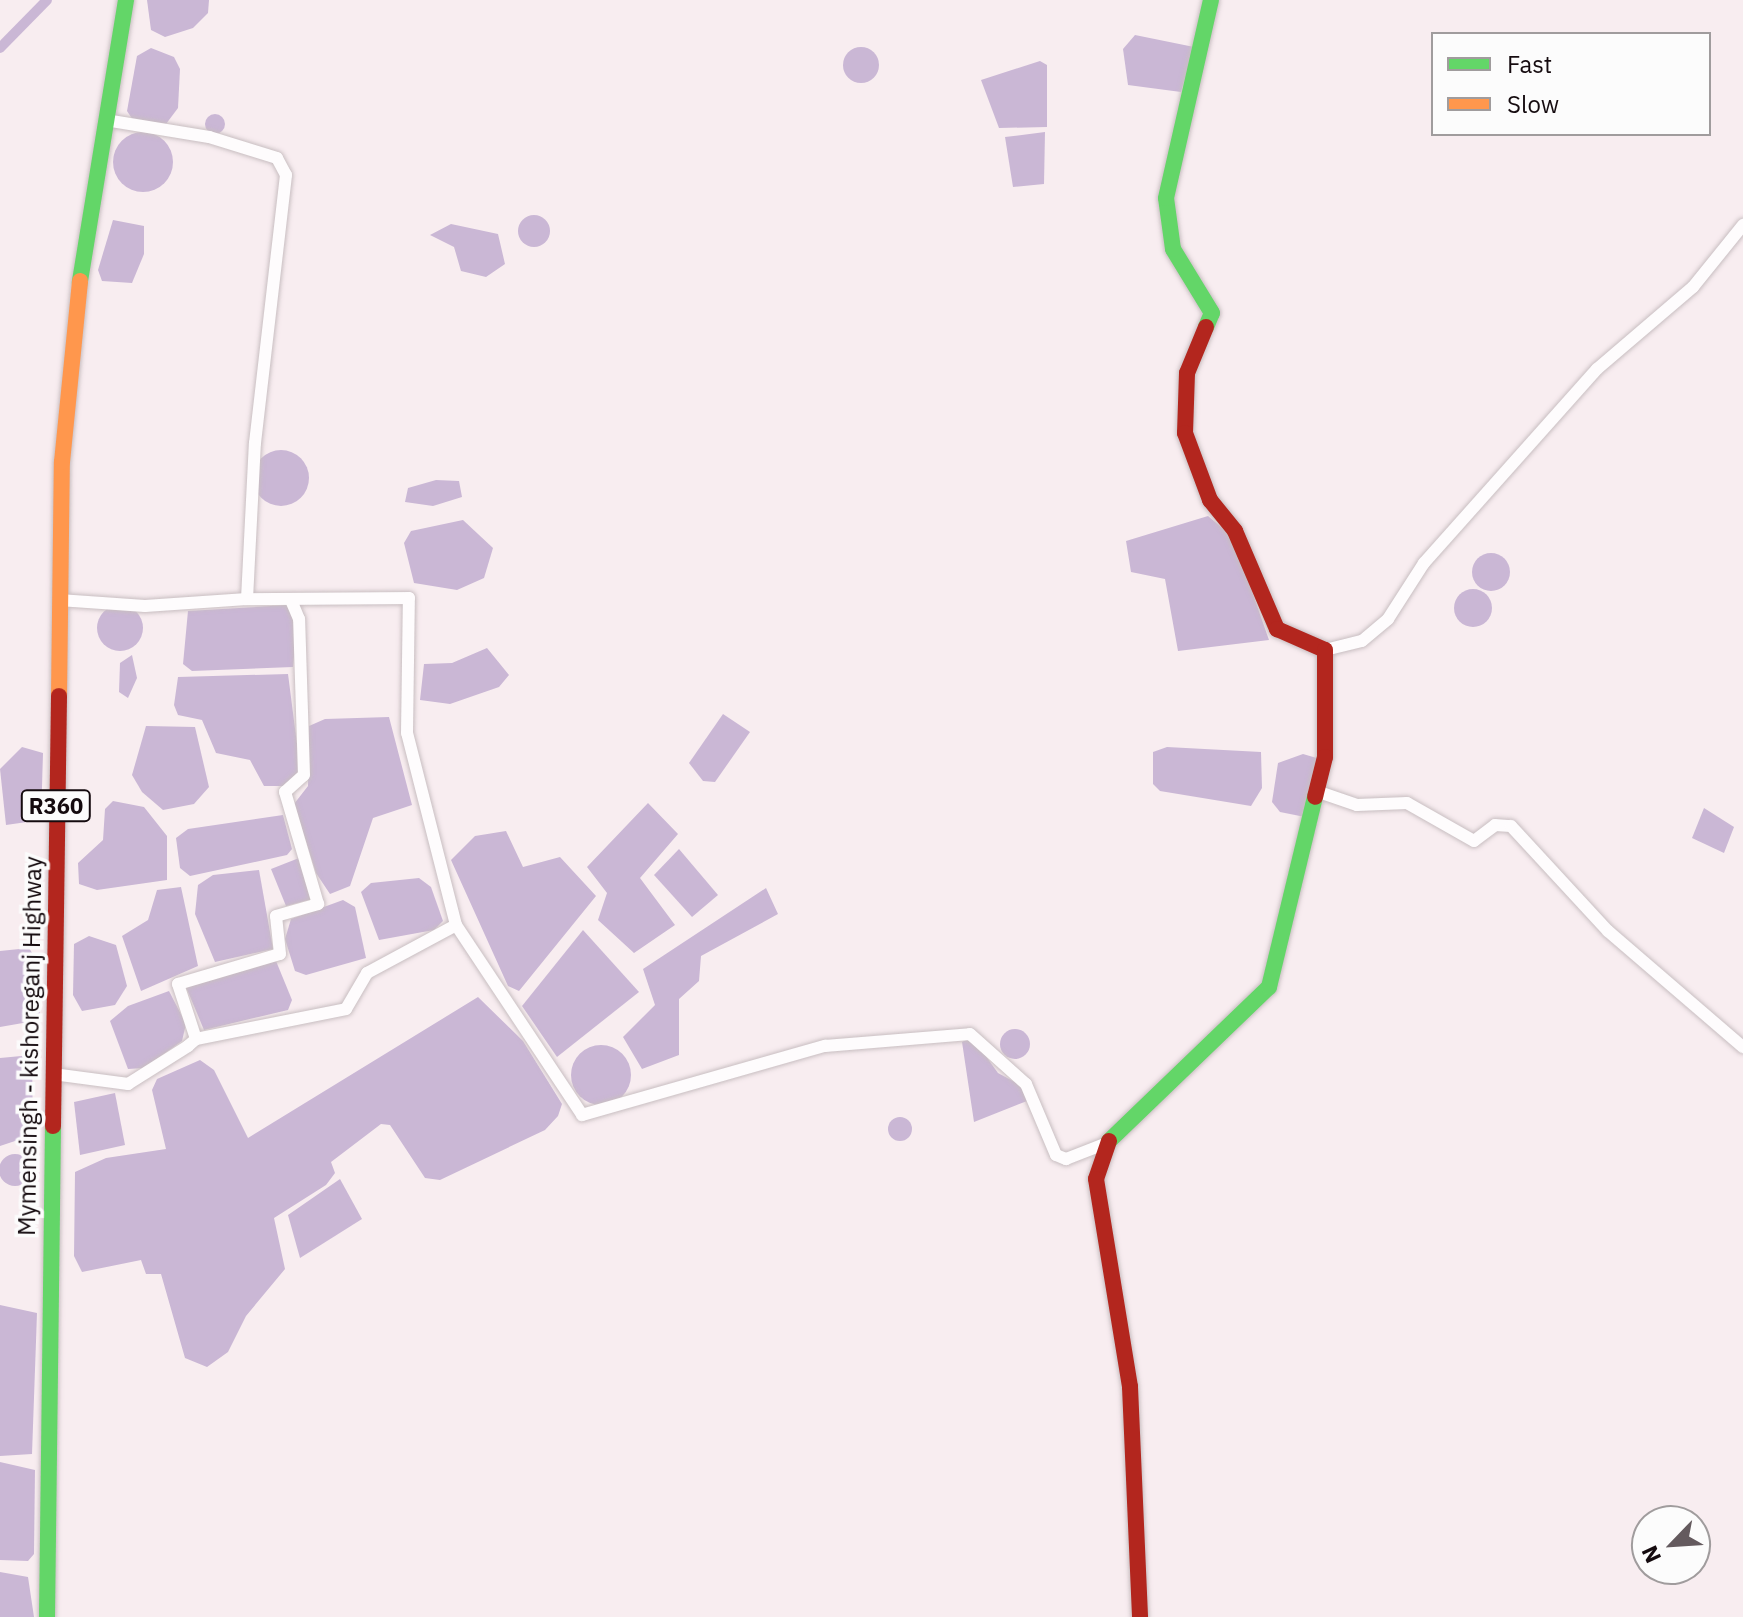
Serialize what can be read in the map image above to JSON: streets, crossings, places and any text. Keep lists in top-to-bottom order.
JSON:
{
  "streets": {
    "street": ["R360", "Mymensingh - kishoreganj Highway"]
  },
  "legend": ["Fast", "Slow"],
  "north": "bottom left"
}
